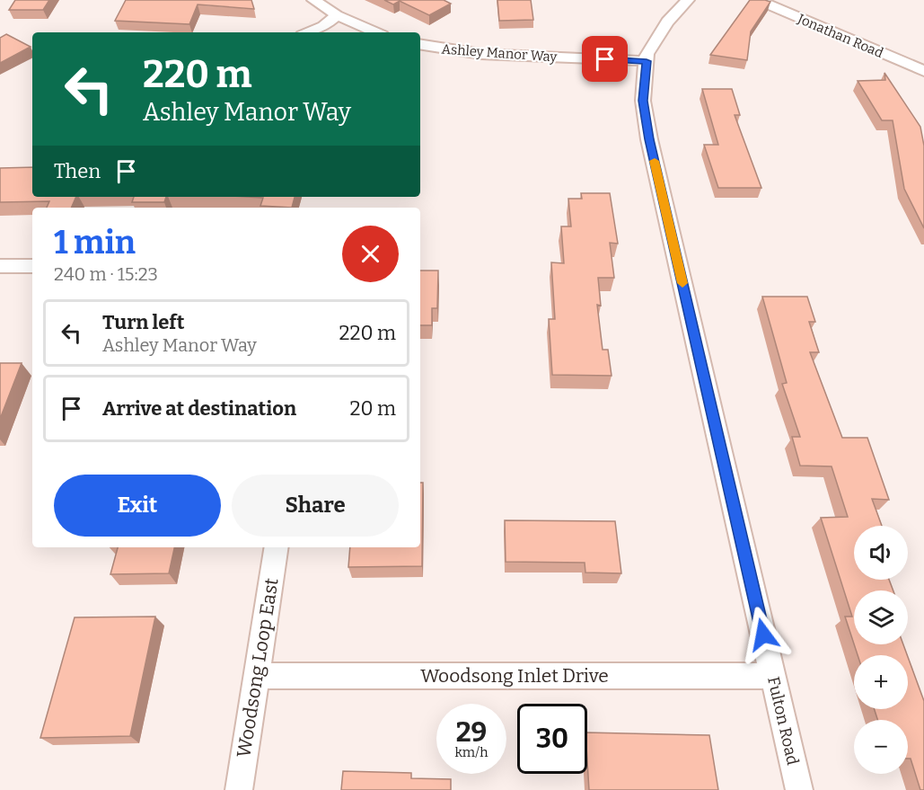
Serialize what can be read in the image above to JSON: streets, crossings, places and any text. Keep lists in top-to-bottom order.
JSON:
{
  "streets": {
    "street": [
      "Jonathan Road",
      "Ashley Manor Way",
      "Woodsong Loop East",
      "Woodsong Inlet Drive",
      "Fulton Road"
    ]
  },
  "crossings": [
    ["Ashley Manor Way", "Fulton Road"],
    ["Woodsong Loop East", "Woodsong Inlet Drive"],
    ["Woodsong Inlet Drive", "Fulton Road"]
  ],
  "page": {
    "turn": ["220 m", "Ashley Manor Way"],
    "then": "Then",
    "heading": ["1 min", "240 m · 15:23"],
    "list": [
      {
        "name": "Turn left",
        "note": "Ashley Manor Way",
        "value": "220 m"
      },
      {
        "name": "Arrive at destination",
        "value": "20 m"
      }
    ],
    "buttons": ["Exit", "Share"],
    "map_buttons": ["+", "−"],
    "speed": "29 km/h",
    "limit": "30"
  }
}
